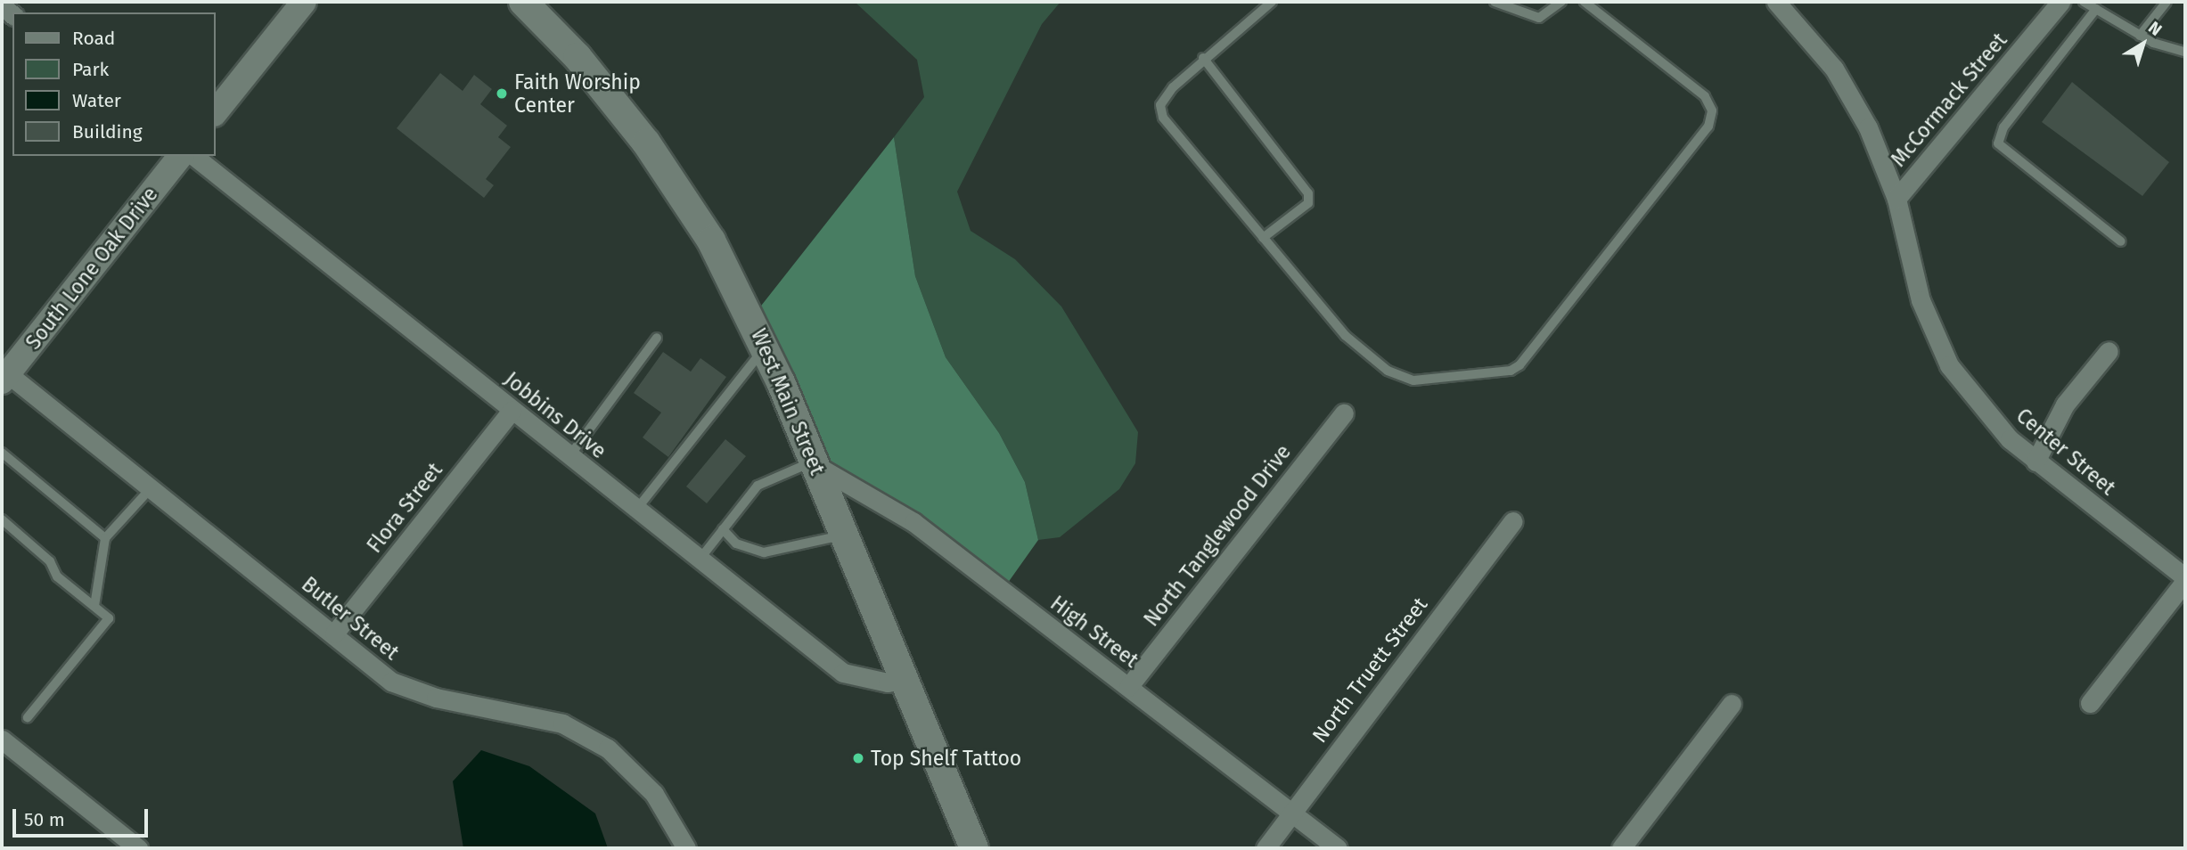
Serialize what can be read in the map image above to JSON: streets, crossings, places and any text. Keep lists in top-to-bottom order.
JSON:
{
  "streets": {
    "main road": ["West Main Street"],
    "street": [
      "McCormack Street",
      "South Lone Oak Drive",
      "Jobbins Drive",
      "Center Street",
      "Flora Street",
      "North Tanglewood Drive",
      "Butler Street",
      "High Street",
      "North Truett Street"
    ]
  },
  "crossings": [
    ["McCormack Street", "Center Street"],
    ["South Lone Oak Drive", "Butler Street"],
    ["West Main Street", "Jobbins Drive"],
    ["West Main Street", "High Street"],
    ["Jobbins Drive", "Flora Street"],
    ["Flora Street", "Butler Street"],
    ["North Tanglewood Drive", "High Street"],
    ["High Street", "North Truett Street"]
  ],
  "places": ["Faith Worship Center", "Top Shelf Tattoo"],
  "legend": [
    "Road",
    "Park",
    "Water",
    "Building"
  ],
  "scale_bar": "50 m",
  "north": "top right"
}
